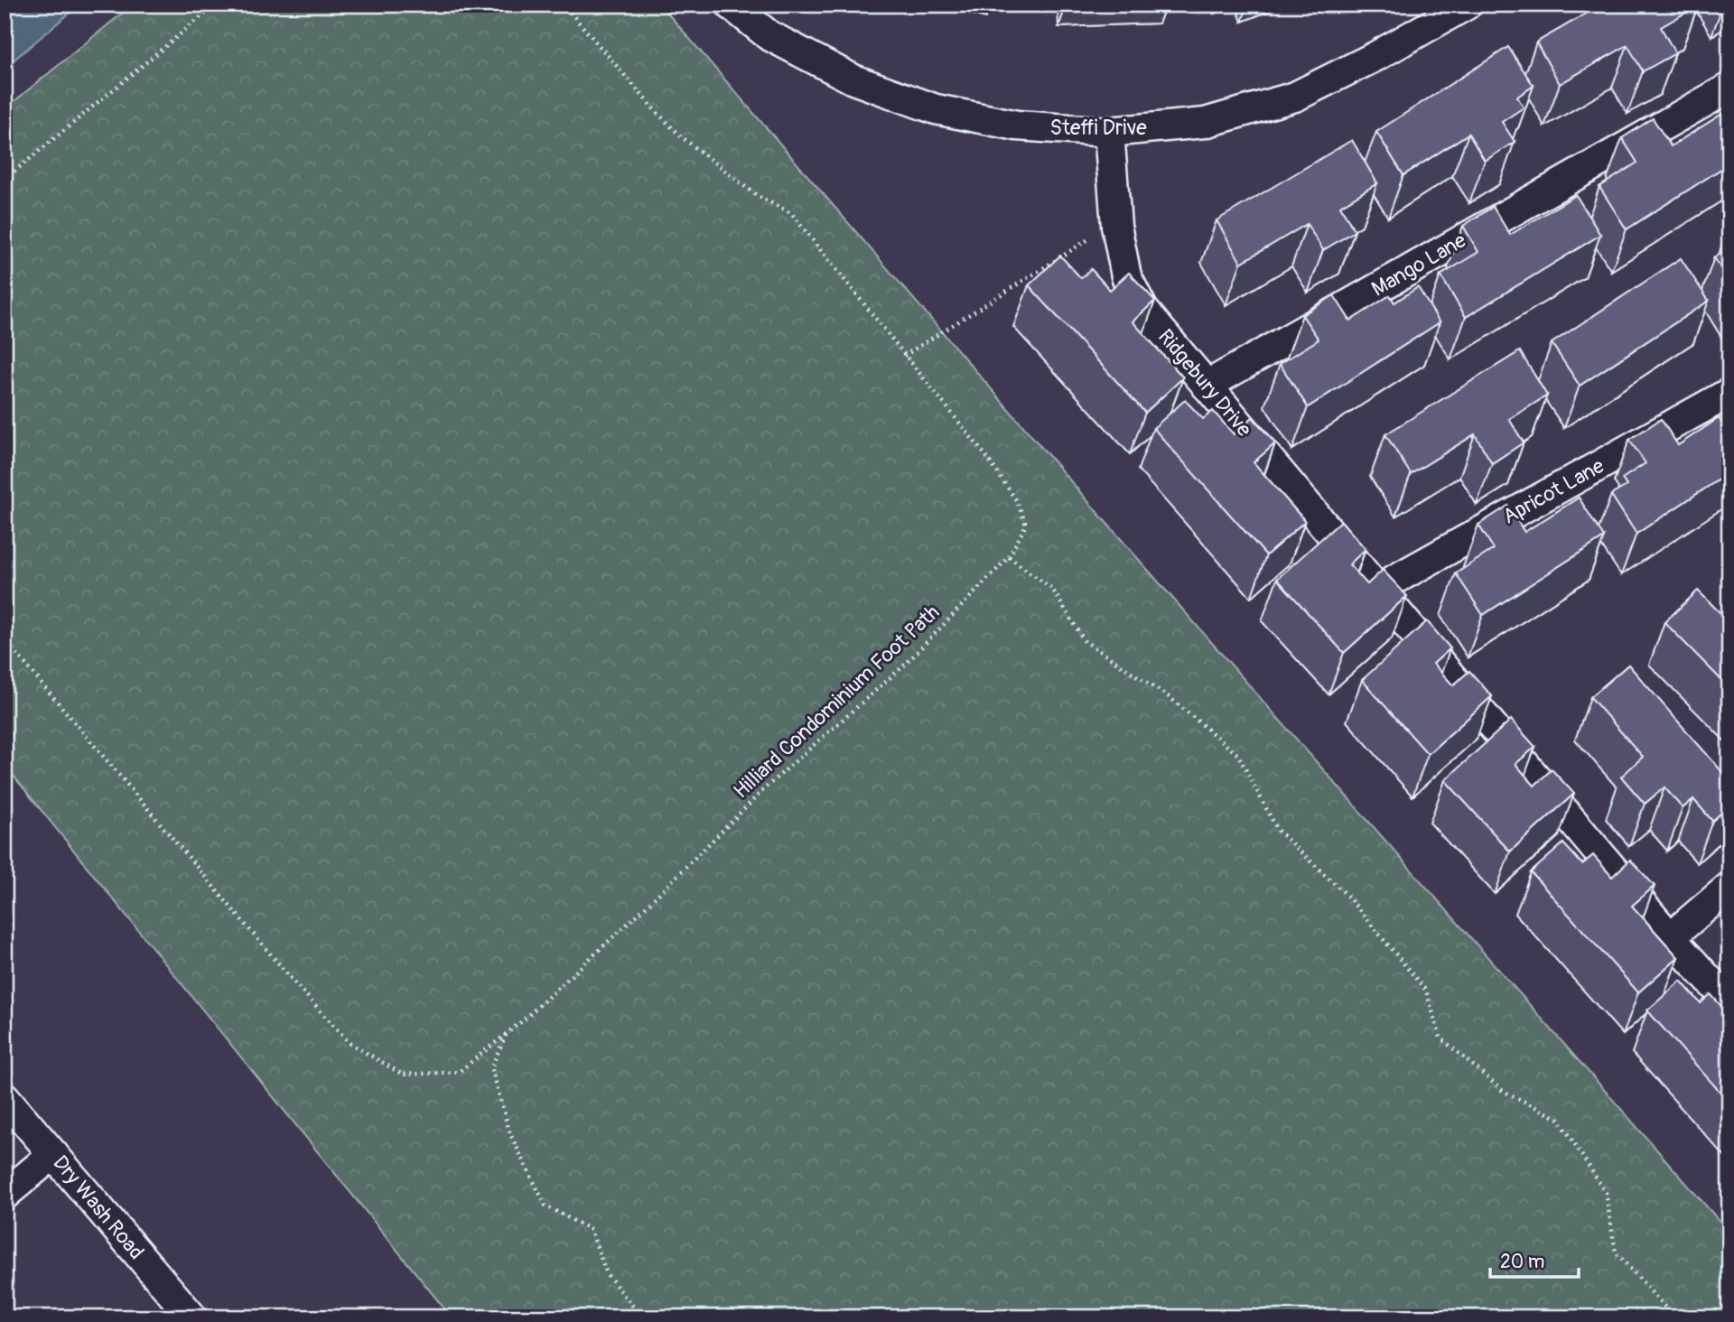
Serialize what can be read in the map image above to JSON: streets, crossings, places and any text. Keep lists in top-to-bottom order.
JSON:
{
  "streets": {
    "street": [
      "Steffi Drive",
      "Mango Lane",
      "Ridgebury Drive",
      "Apricot Lane",
      "Dry Wash Road"
    ],
    "path": ["Hilliard Condominium Foot Path"]
  },
  "crossings": [
    ["Steffi Drive", "Ridgebury Drive"],
    ["Mango Lane", "Ridgebury Drive"],
    ["Ridgebury Drive", "Apricot Lane"]
  ],
  "scale_bar": "20 m"
}
